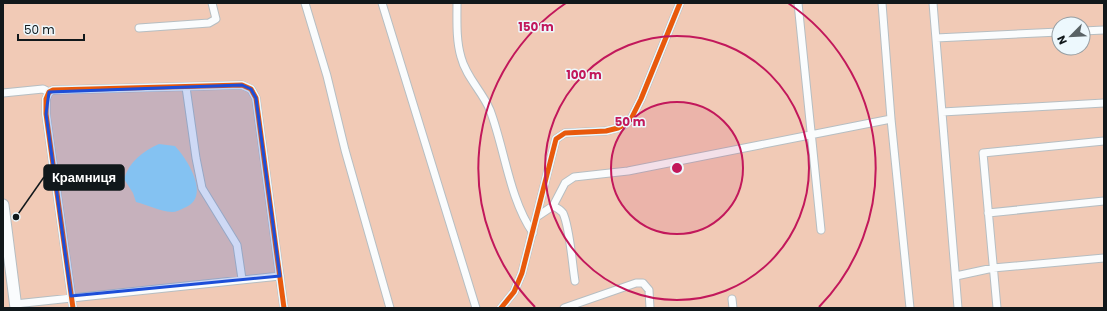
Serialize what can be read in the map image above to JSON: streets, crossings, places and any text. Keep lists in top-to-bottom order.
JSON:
{
  "places": ["Крамниця"],
  "scale_bar": "50 m",
  "north": "bottom left",
  "rings": ["150 m", "100 m", "50 m"]
}
